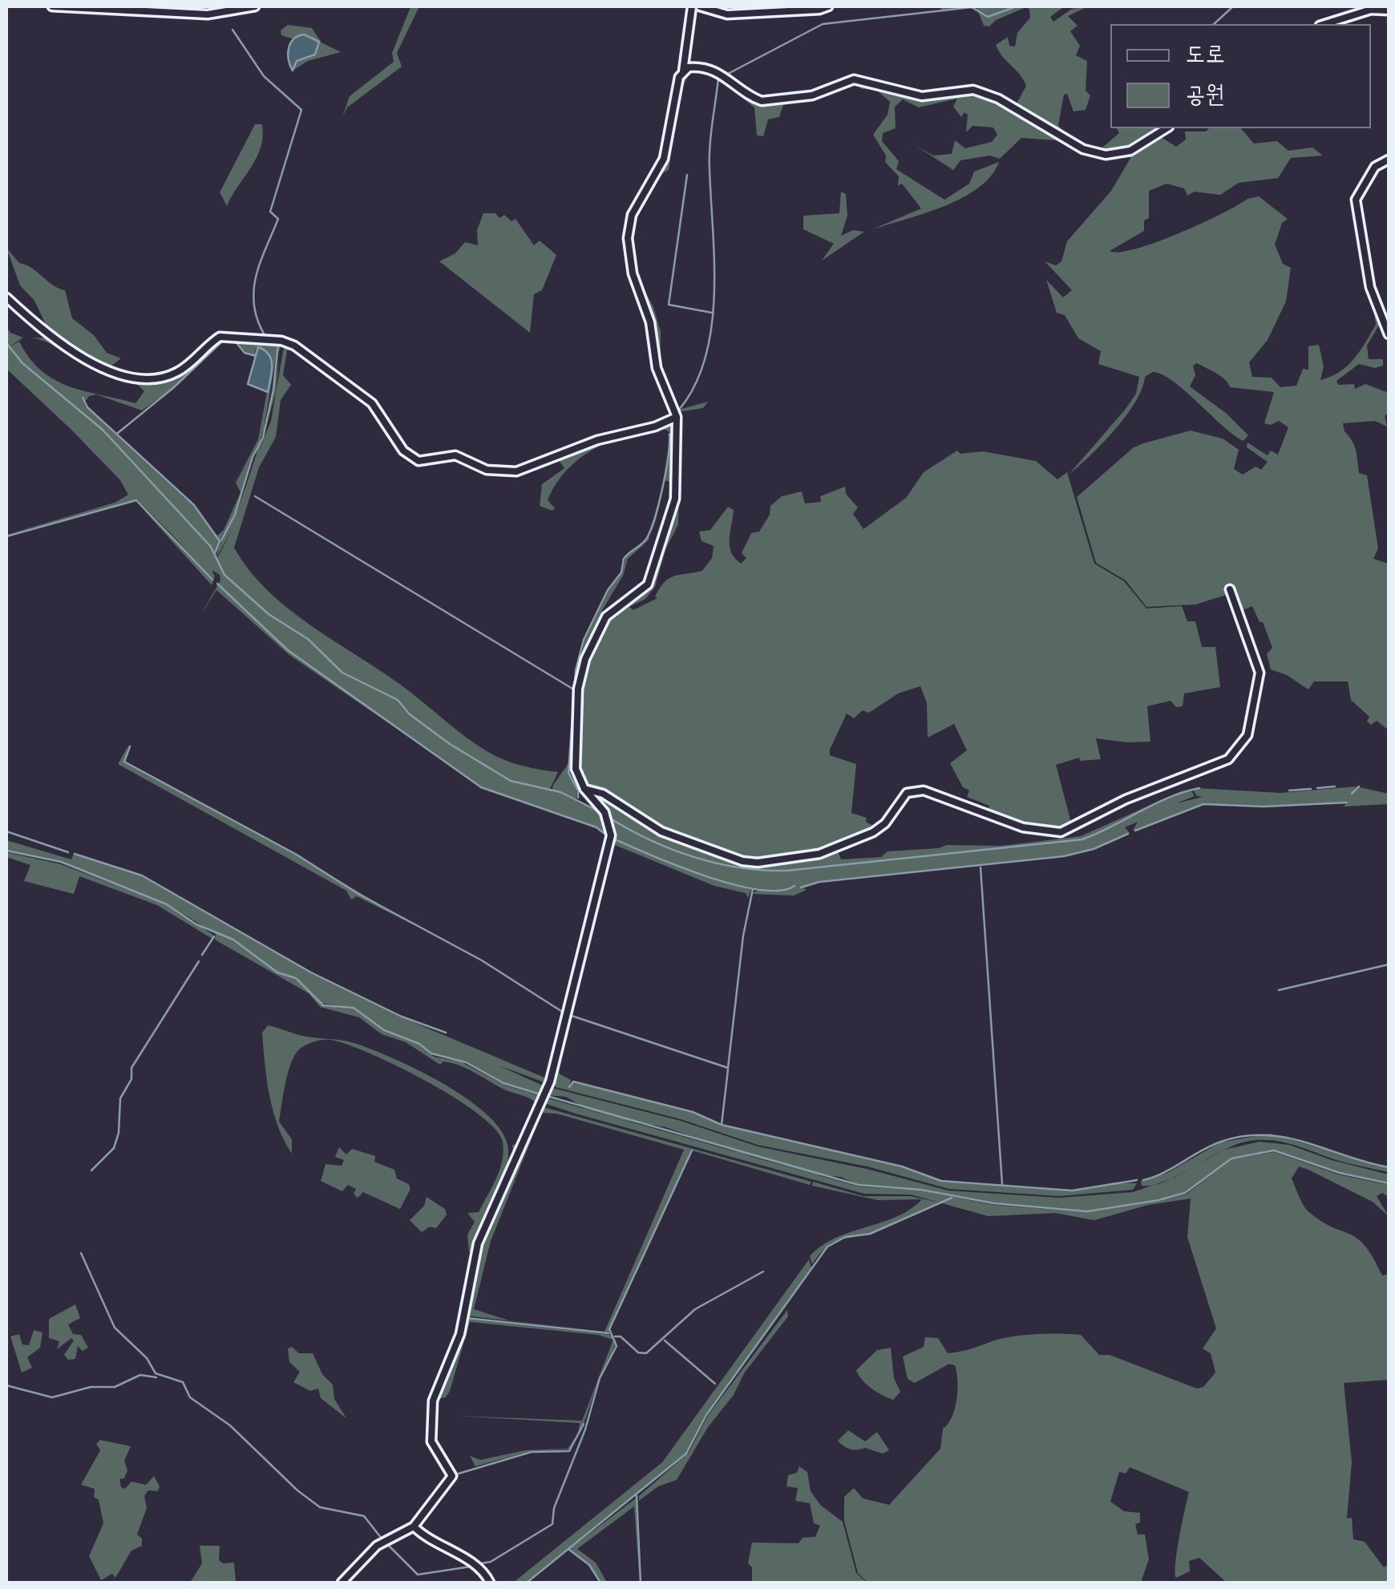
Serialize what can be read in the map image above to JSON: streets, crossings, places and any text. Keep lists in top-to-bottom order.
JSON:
{
  "legend": ["도로", "공원"]
}
